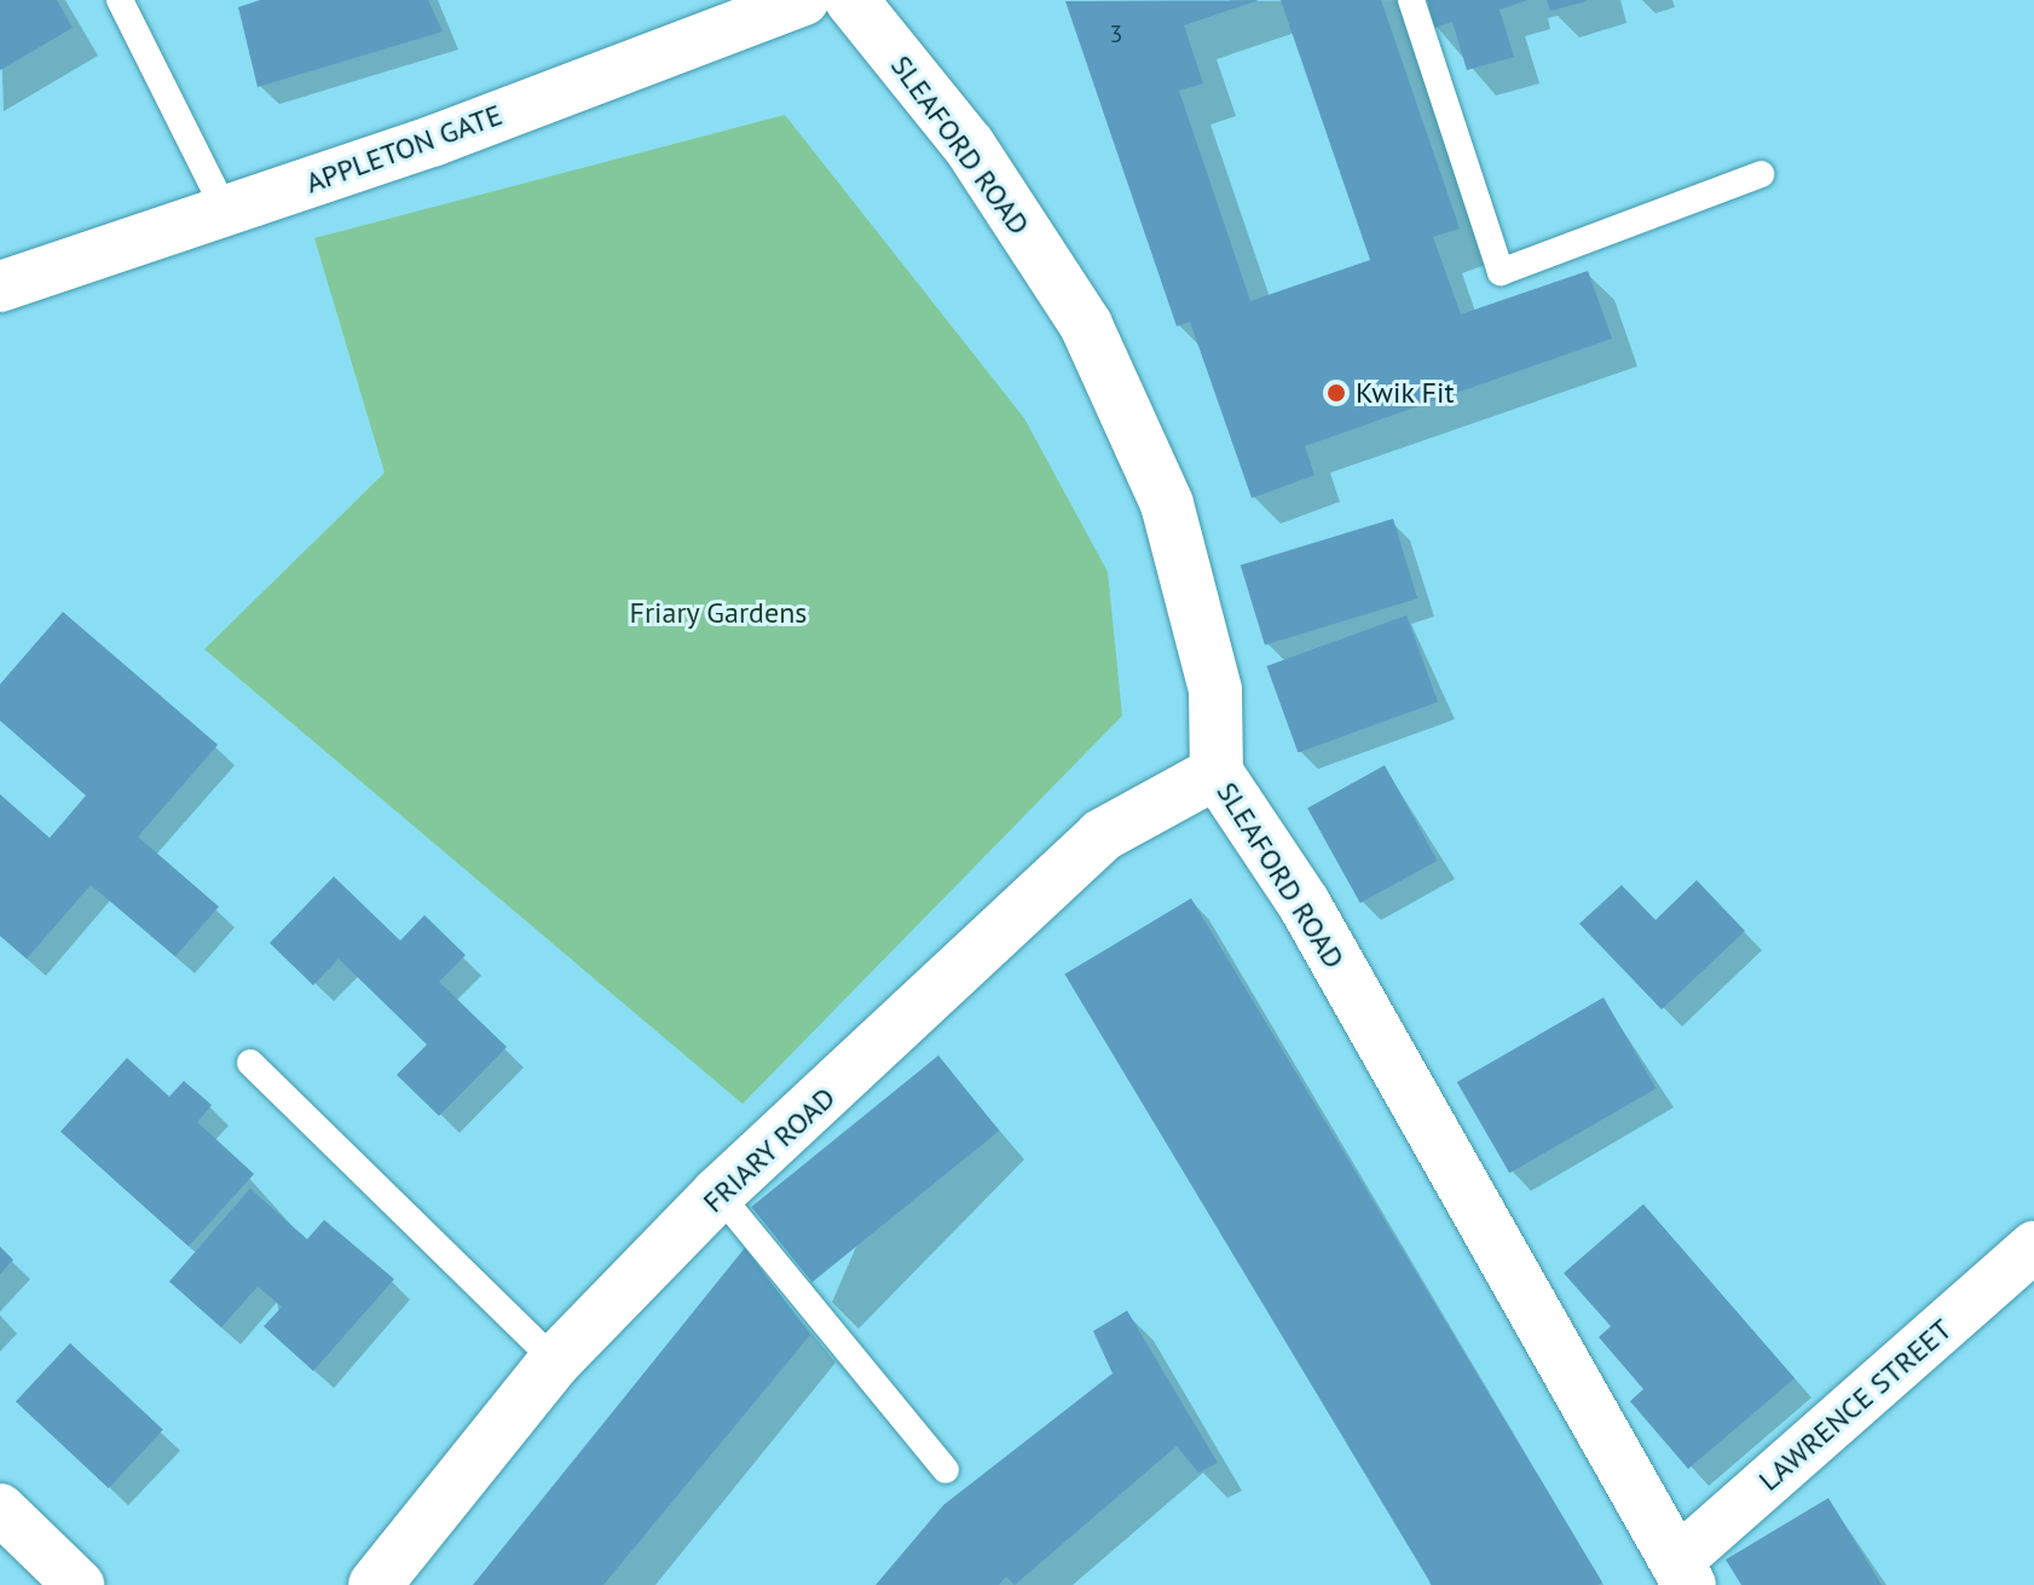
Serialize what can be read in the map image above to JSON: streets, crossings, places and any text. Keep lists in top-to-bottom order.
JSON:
{
  "streets": {
    "street": [
      "SLEAFORD ROAD",
      "APPLETON GATE",
      "FRIARY ROAD",
      "LAWRENCE STREET"
    ]
  },
  "crossings": [
    ["SLEAFORD ROAD", "FRIARY ROAD"],
    ["SLEAFORD ROAD", "LAWRENCE STREET"]
  ],
  "parks": ["Friary Gardens"],
  "places": ["Kwik Fit"],
  "house_numbers": ["3"]
}
